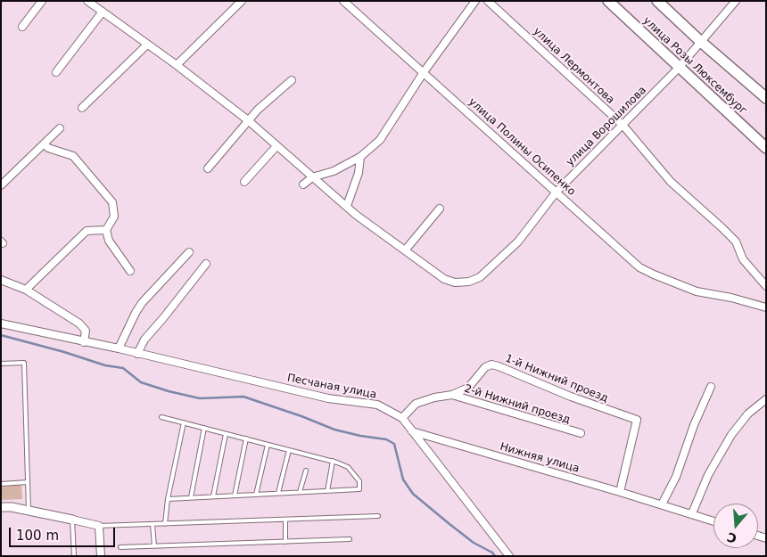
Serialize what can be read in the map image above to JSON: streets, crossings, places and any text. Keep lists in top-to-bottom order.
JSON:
{
  "streets": {
    "main road": ["улица Розы Люксембург"],
    "street": [
      "улица Лермонтова",
      "улица Ворошилова",
      "улица Полины Осипенко",
      "1-й Нижний проезд",
      "Песчаная улица",
      "2-й Нижний проезд",
      "Нижняя улица"
    ]
  },
  "crossings": [
    ["улица Лермонтова", "улица Ворошилова"],
    ["улица Розы Люксембург", "улица Ворошилова"],
    ["улица Ворошилова", "улица Полины Осипенко"],
    ["1-й Нижний проезд", "2-й Нижний проезд"],
    ["1-й Нижний проезд", "Нижняя улица"],
    ["Песчаная улица", "2-й Нижний проезд"],
    ["Песчаная улица", "Нижняя улица"]
  ],
  "scale_bar": "100 m",
  "north": "bottom"
}
